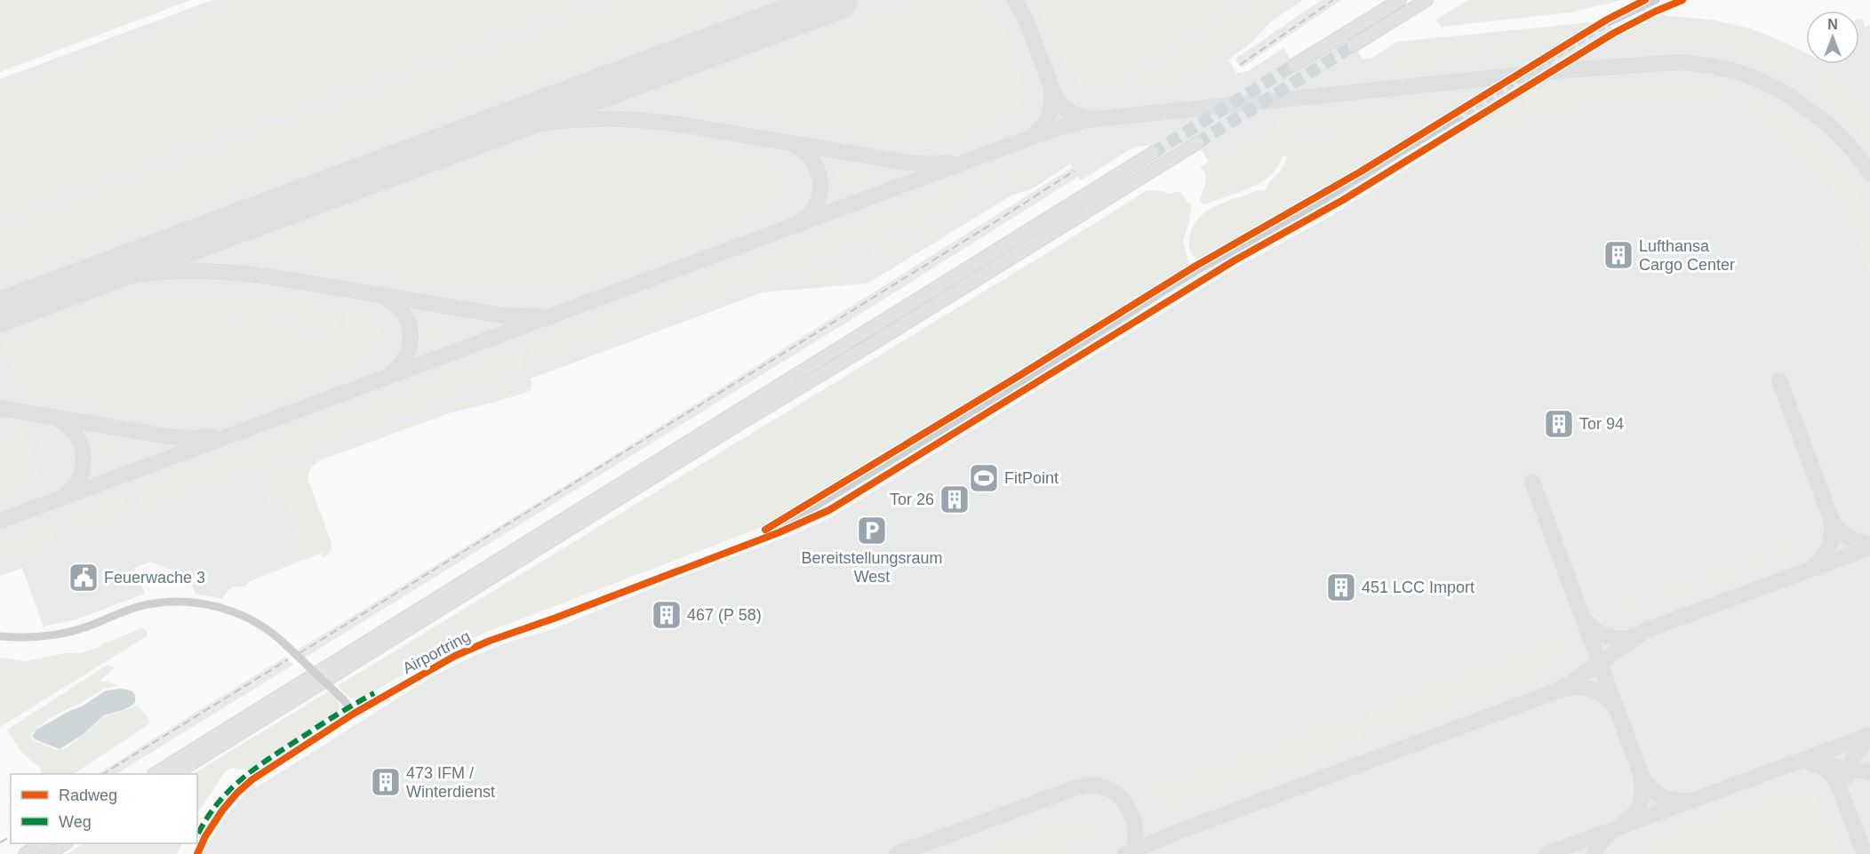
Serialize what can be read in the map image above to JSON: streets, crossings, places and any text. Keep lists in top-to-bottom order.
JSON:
{
  "streets": {
    "street": ["Airportring"]
  },
  "places": {
    "building": [
      "Lufthansa Cargo Center",
      "Tor 94",
      "Tor 26",
      "451 LCC Import",
      "467 (P 58)",
      "473 IFM / Winterdienst"
    ],
    "sports": ["FitPoint"],
    "parking": ["Bereitstellungsraum West"],
    "public building": ["Feuerwache 3"]
  },
  "legend": ["Radweg", "Weg"],
  "north": "top"
}
